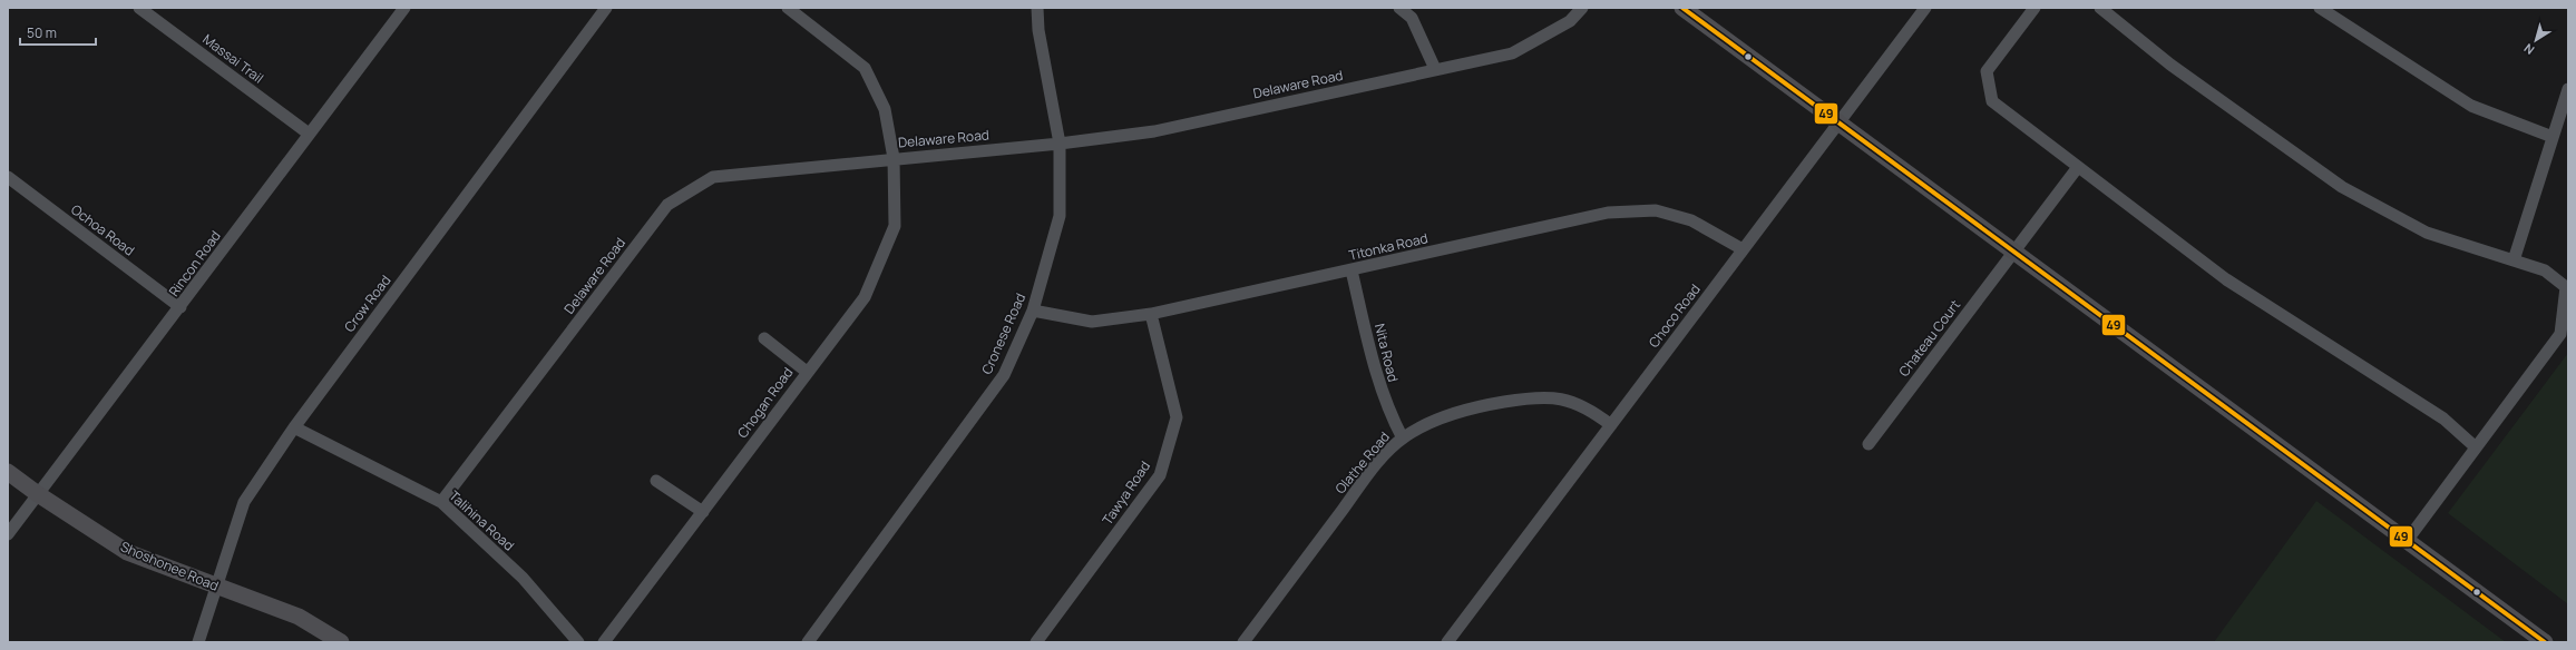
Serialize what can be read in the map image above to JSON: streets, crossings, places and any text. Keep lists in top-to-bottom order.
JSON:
{
  "streets": {
    "main road": ["Shoshonee Road"],
    "street": [
      "Massai Trail",
      "Delaware Road",
      "Ochoa Road",
      "Titonka Road",
      "Rincon Road",
      "Crow Road",
      "Choco Road",
      "Cronese Road",
      "Chateau Court",
      "Nita Road",
      "Chogan Road",
      "Olathe Road",
      "Tawya Road",
      "Talihina Road"
    ]
  },
  "crossings": [
    ["Massai Trail", "Rincon Road"],
    ["Delaware Road", "Cronese Road"],
    ["Delaware Road", "Chogan Road"],
    ["Delaware Road", "Talihina Road"],
    ["Ochoa Road", "Rincon Road"],
    ["Titonka Road", "Choco Road"],
    ["Titonka Road", "Cronese Road"],
    ["Titonka Road", "Nita Road"],
    ["Titonka Road", "Tawya Road"],
    ["Rincon Road", "Shoshonee Road"],
    ["Crow Road", "Talihina Road"],
    ["Crow Road", "Shoshonee Road"],
    ["Choco Road", "Olathe Road"],
    ["Nita Road", "Olathe Road"]
  ],
  "lines": ["transit line 49"],
  "scale_bar": "50 m",
  "north": "bottom left"
}
